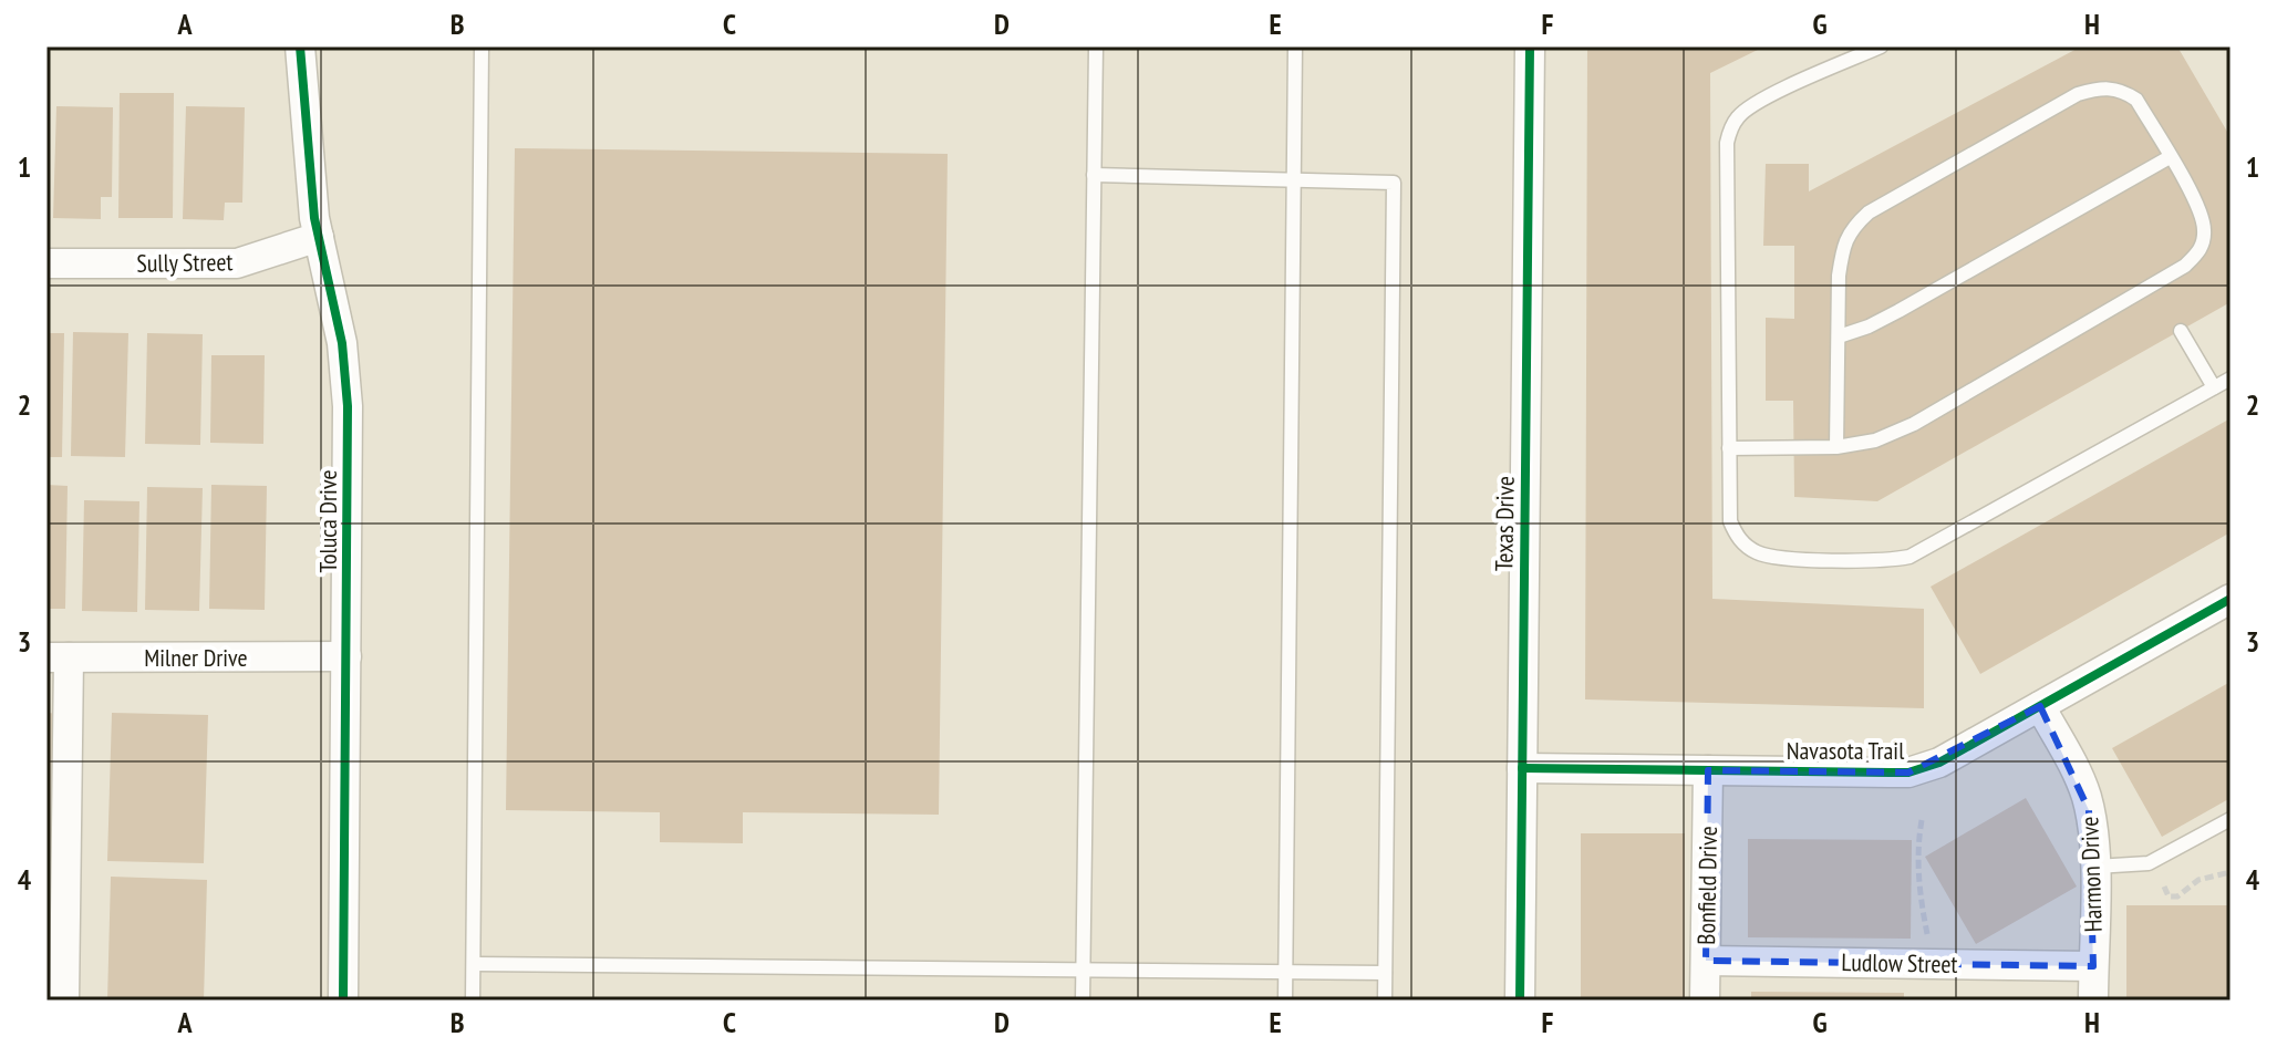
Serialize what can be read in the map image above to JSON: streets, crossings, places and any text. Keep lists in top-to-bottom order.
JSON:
{
  "streets": {
    "street": [
      "Sully Street",
      "Toluca Drive",
      "Texas Drive",
      "Milner Drive",
      "Navasota Trail",
      "Harmon Drive",
      "Bonfield Drive",
      "Ludlow Street"
    ]
  },
  "crossings": [
    ["Sully Street", "Toluca Drive"],
    ["Toluca Drive", "Milner Drive"],
    ["Texas Drive", "Navasota Trail"],
    ["Navasota Trail", "Harmon Drive"],
    ["Navasota Trail", "Bonfield Drive"],
    ["Harmon Drive", "Ludlow Street"],
    ["Bonfield Drive", "Ludlow Street"]
  ],
  "grid": {
    "columns": [
      "A",
      "B",
      "C",
      "D",
      "E",
      "F",
      "G",
      "H"
    ],
    "rows": [
      "1",
      "2",
      "3",
      "4"
    ]
  }
}
